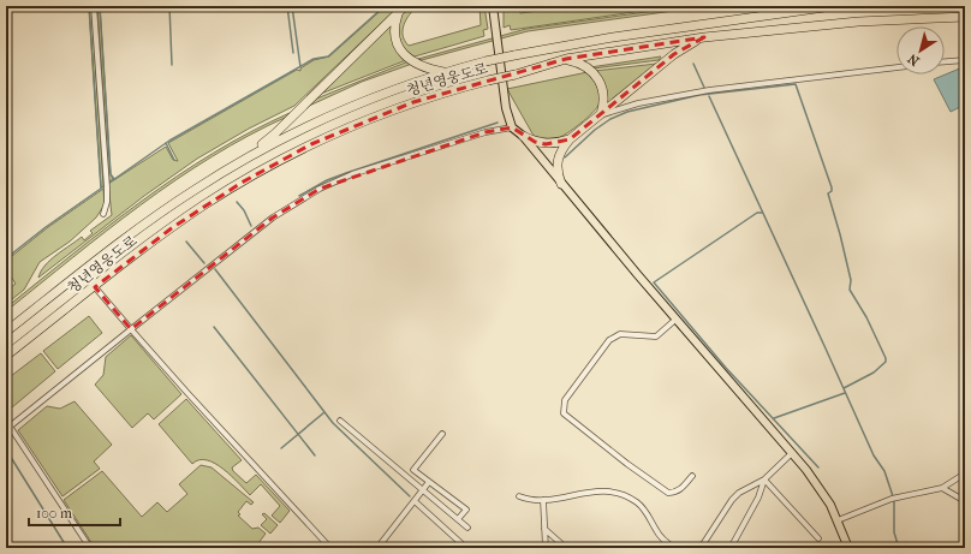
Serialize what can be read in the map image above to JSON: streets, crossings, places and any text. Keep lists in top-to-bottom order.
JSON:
{
  "streets": {
    "highway": ["청년영웅도로"]
  },
  "scale_bar": "100 m",
  "north": "bottom left"
}
